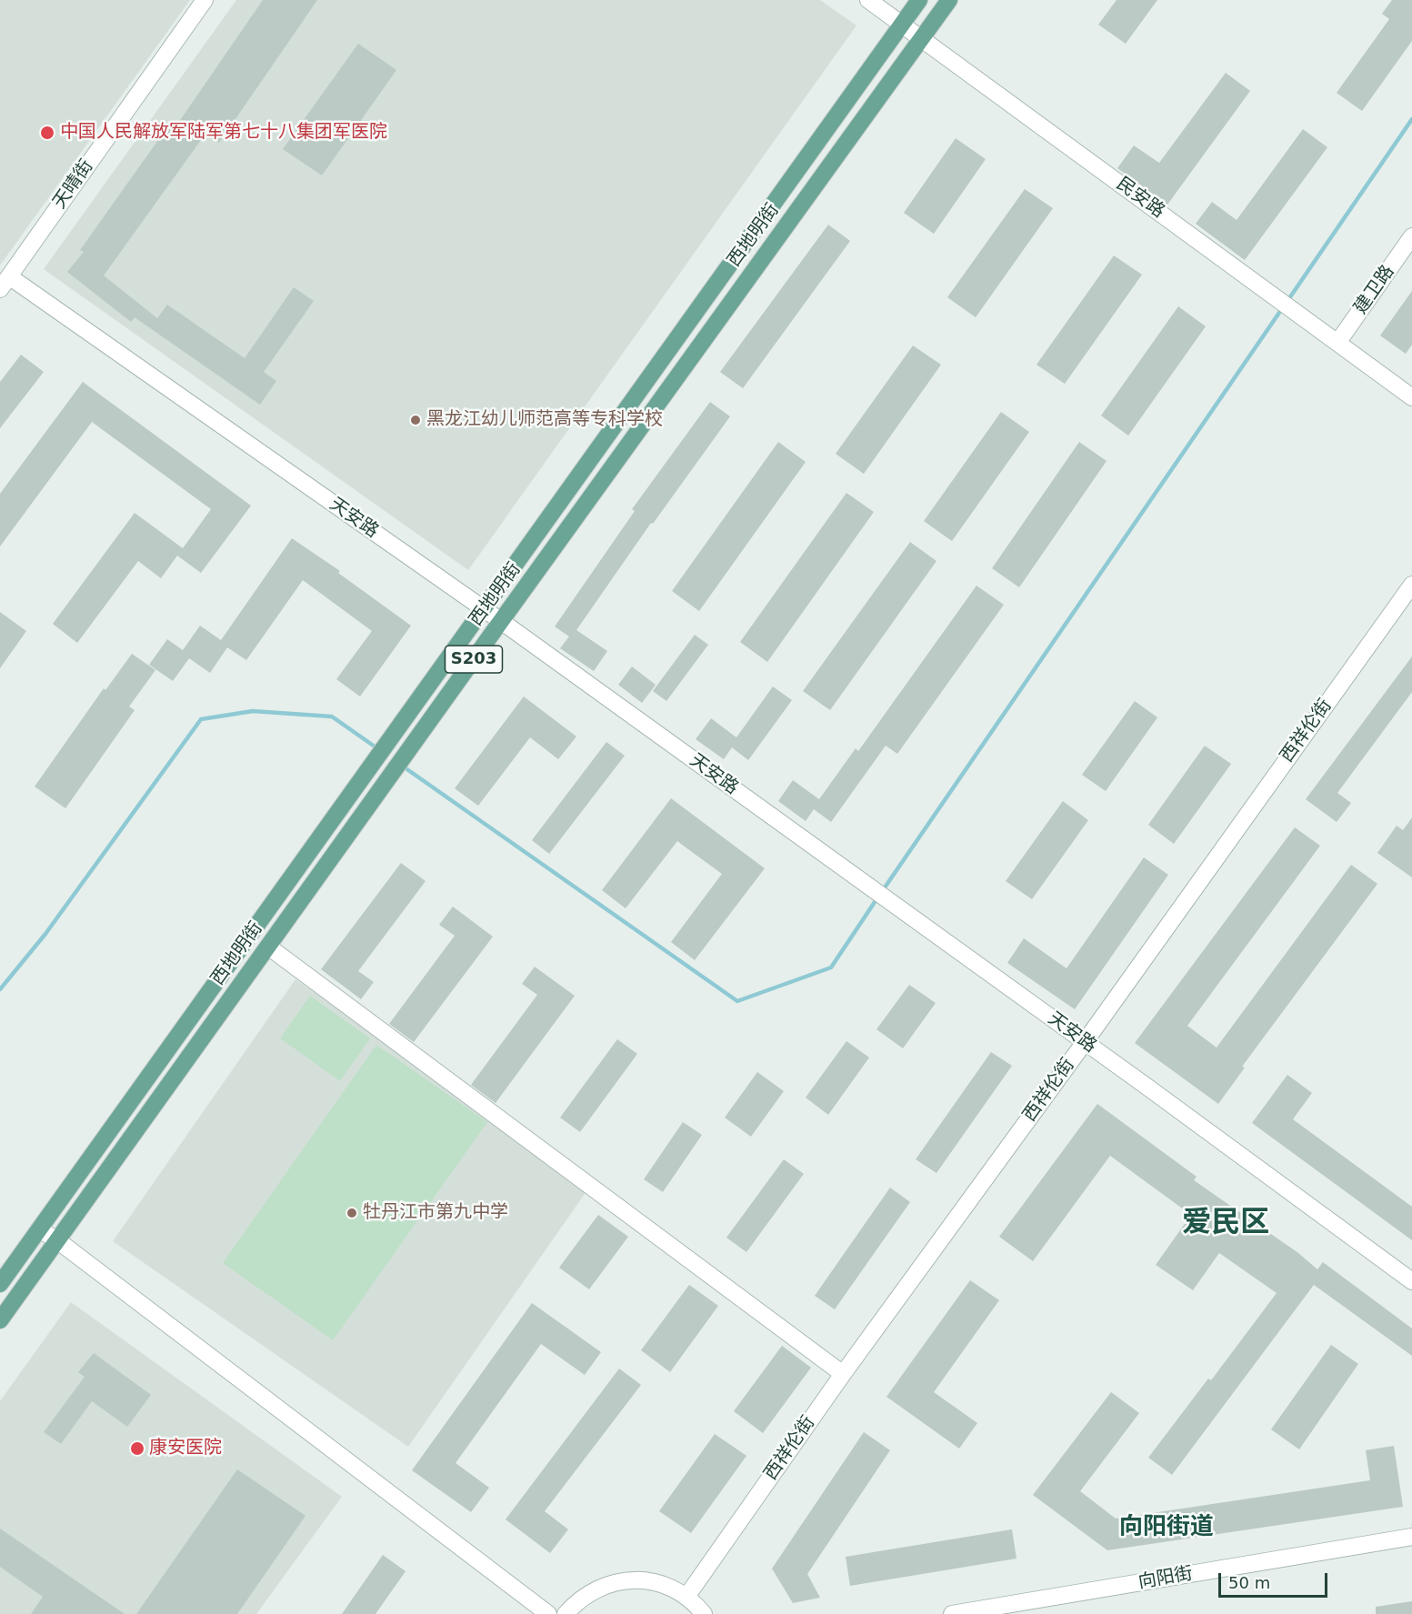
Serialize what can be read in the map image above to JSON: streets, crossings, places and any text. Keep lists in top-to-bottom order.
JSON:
{
  "streets": {
    "main road": ["西地明街", "S203"],
    "street": [
      "天晴街",
      "民安路",
      "建卫路",
      "天安路",
      "西祥伦街",
      "向阳街"
    ]
  },
  "crossings": [
    ["天晴街", "天安路"],
    ["民安路", "西地明街"],
    ["民安路", "建卫路"],
    ["西地明街", "天安路"],
    ["天安路", "西祥伦街"]
  ],
  "districts": ["爱民区", "向阳街道"],
  "places": [
    "中国人民解放军陆军第七十八集团军医院",
    "黑龙江幼儿师范高等专科学校",
    "牡丹江市第九中学",
    "康安医院"
  ],
  "scale_bar": "50 m"
}
